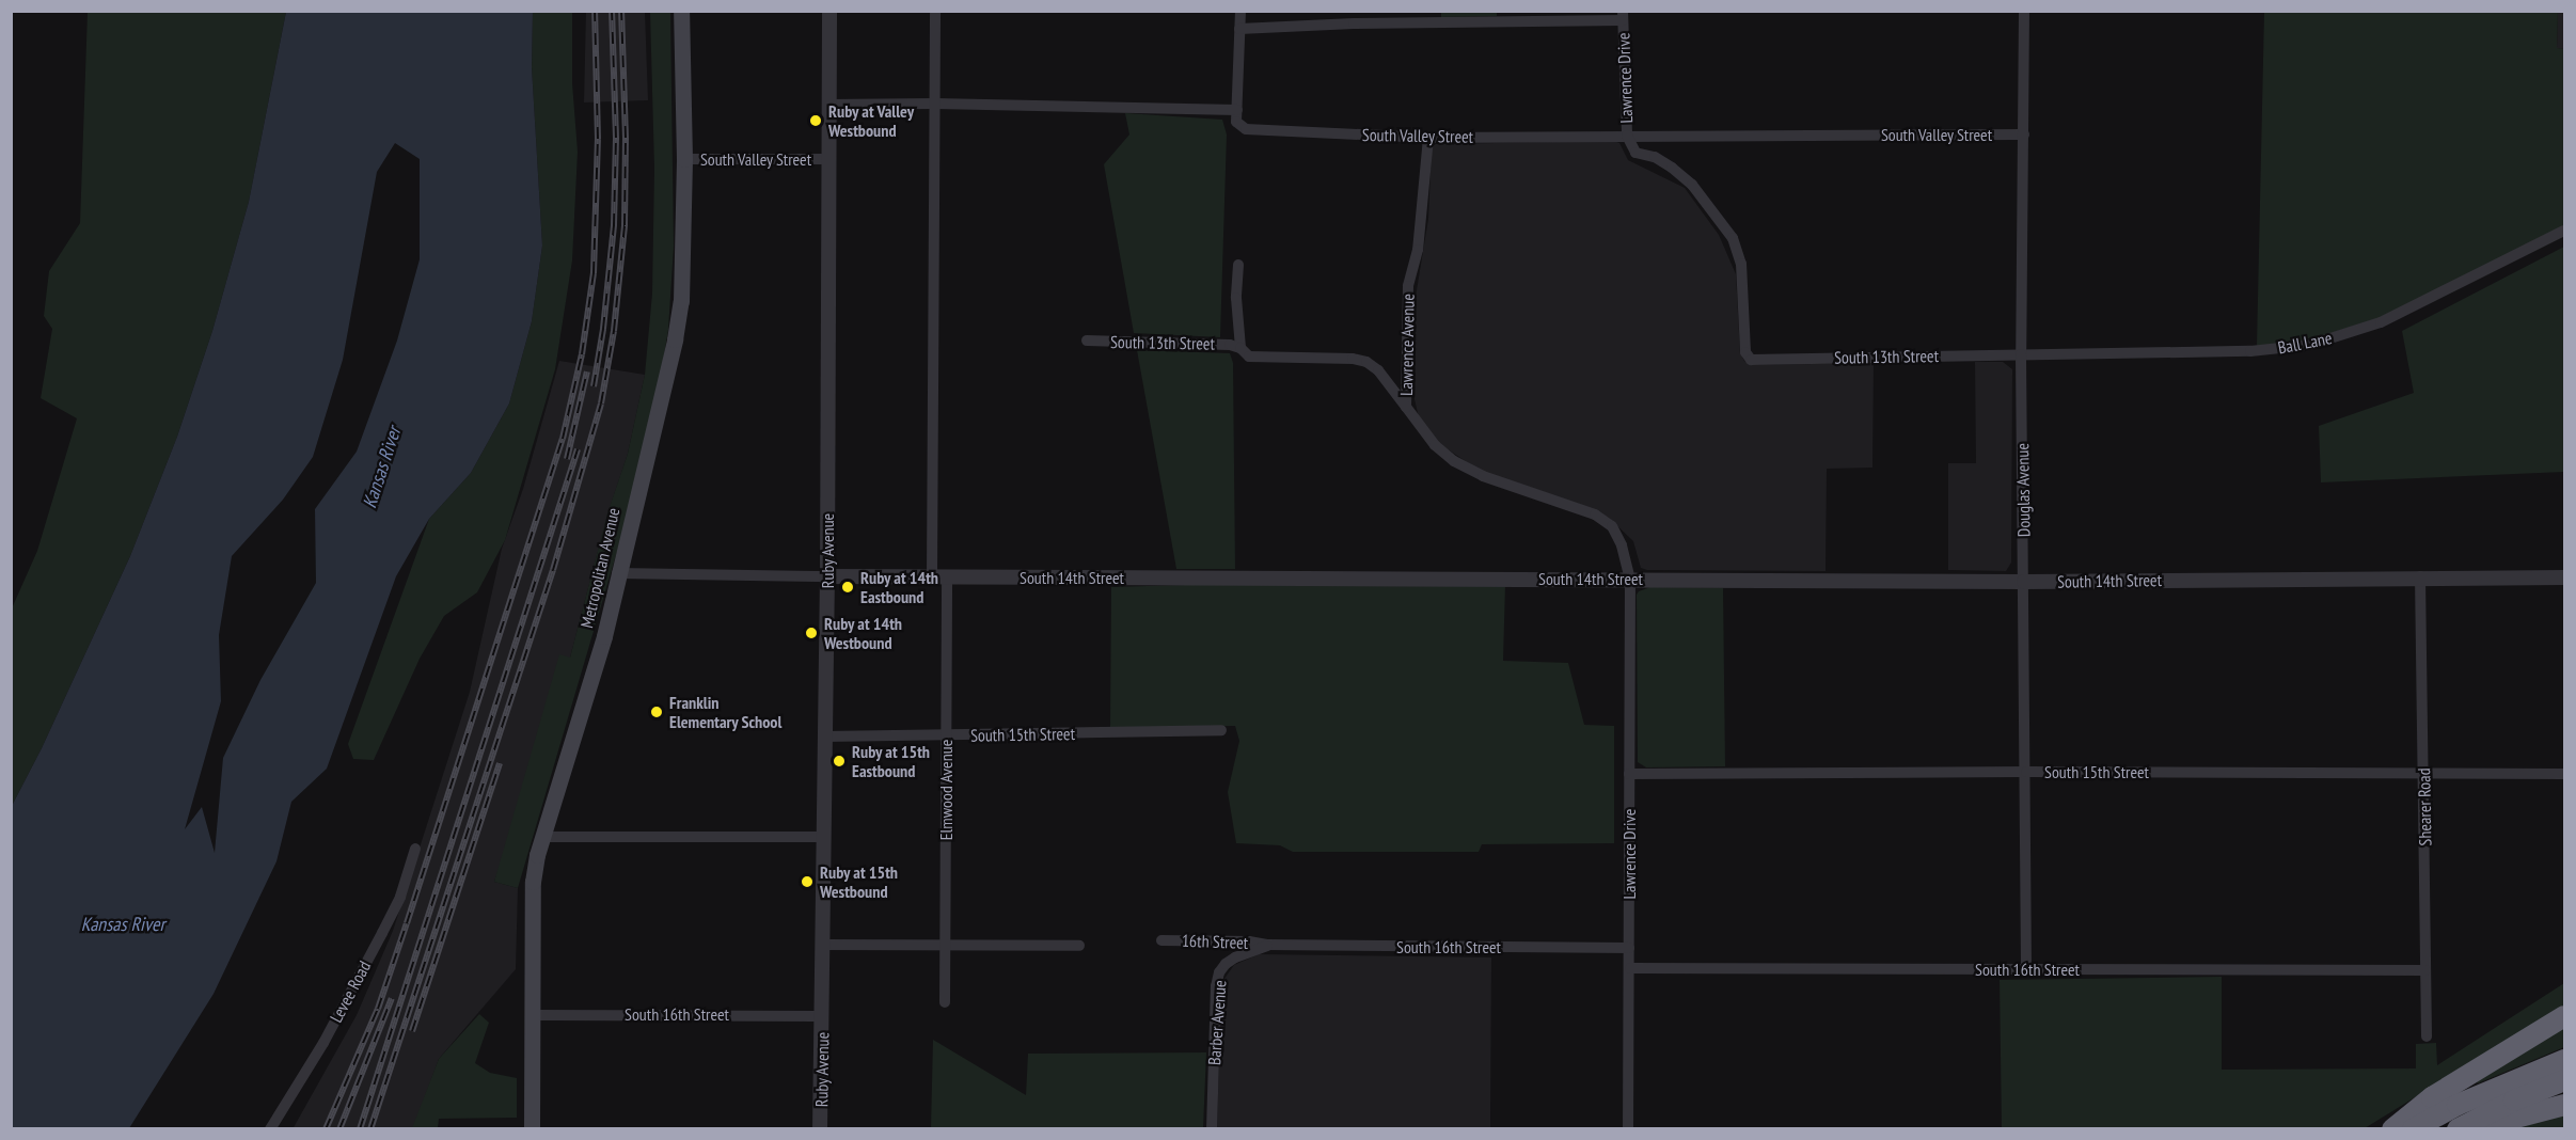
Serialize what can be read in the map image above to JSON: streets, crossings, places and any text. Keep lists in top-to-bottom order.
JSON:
{
  "streets": {
    "main road": ["Metropolitan Avenue"],
    "street": [
      "Lawrence Drive",
      "South Valley Street",
      "South 13th Street",
      "Ball Lane",
      "Lawrence Avenue",
      "Douglas Avenue",
      "Ruby Avenue",
      "South 14th Street",
      "South 15th Street",
      "Elmwood Avenue",
      "Shearer Road",
      "16th Street",
      "South 16th Street",
      "Levee Road",
      "Barber Avenue"
    ]
  },
  "crossings": [
    ["Lawrence Drive", "South Valley Street"],
    ["Lawrence Drive", "South 13th Street"],
    ["Lawrence Drive", "Lawrence Avenue"],
    ["Lawrence Drive", "South 14th Street"],
    ["Lawrence Drive", "South 15th Street"],
    ["Lawrence Drive", "South 16th Street"],
    ["South Valley Street", "Lawrence Avenue"],
    ["South Valley Street", "Douglas Avenue"],
    ["South Valley Street", "Ruby Avenue"],
    ["South Valley Street", "Metropolitan Avenue"],
    ["South 13th Street", "Ball Lane"],
    ["South 13th Street", "Lawrence Avenue"],
    ["South 13th Street", "Douglas Avenue"],
    ["Ball Lane", "Douglas Avenue"],
    ["Lawrence Avenue", "South 14th Street"],
    ["Douglas Avenue", "South 14th Street"],
    ["Douglas Avenue", "South 15th Street"],
    ["Douglas Avenue", "South 16th Street"],
    ["Ruby Avenue", "South 14th Street"],
    ["Ruby Avenue", "South 15th Street"],
    ["Ruby Avenue", "South 16th Street"],
    ["Metropolitan Avenue", "South 14th Street"],
    ["Metropolitan Avenue", "South 16th Street"],
    ["South 14th Street", "Elmwood Avenue"],
    ["South 14th Street", "Shearer Road"],
    ["South 15th Street", "Elmwood Avenue"],
    ["South 15th Street", "Shearer Road"],
    ["Shearer Road", "South 16th Street"],
    ["16th Street", "South 16th Street"],
    ["16th Street", "Barber Avenue"],
    ["South 16th Street", "Barber Avenue"]
  ],
  "water": ["Kansas River"],
  "places": [
    "Ruby at Valley Westbound",
    "Ruby at 14th Eastbound",
    "Ruby at 14th Westbound",
    "Franklin Elementary School",
    "Ruby at 15th Eastbound",
    "Ruby at 15th Westbound"
  ]
}
